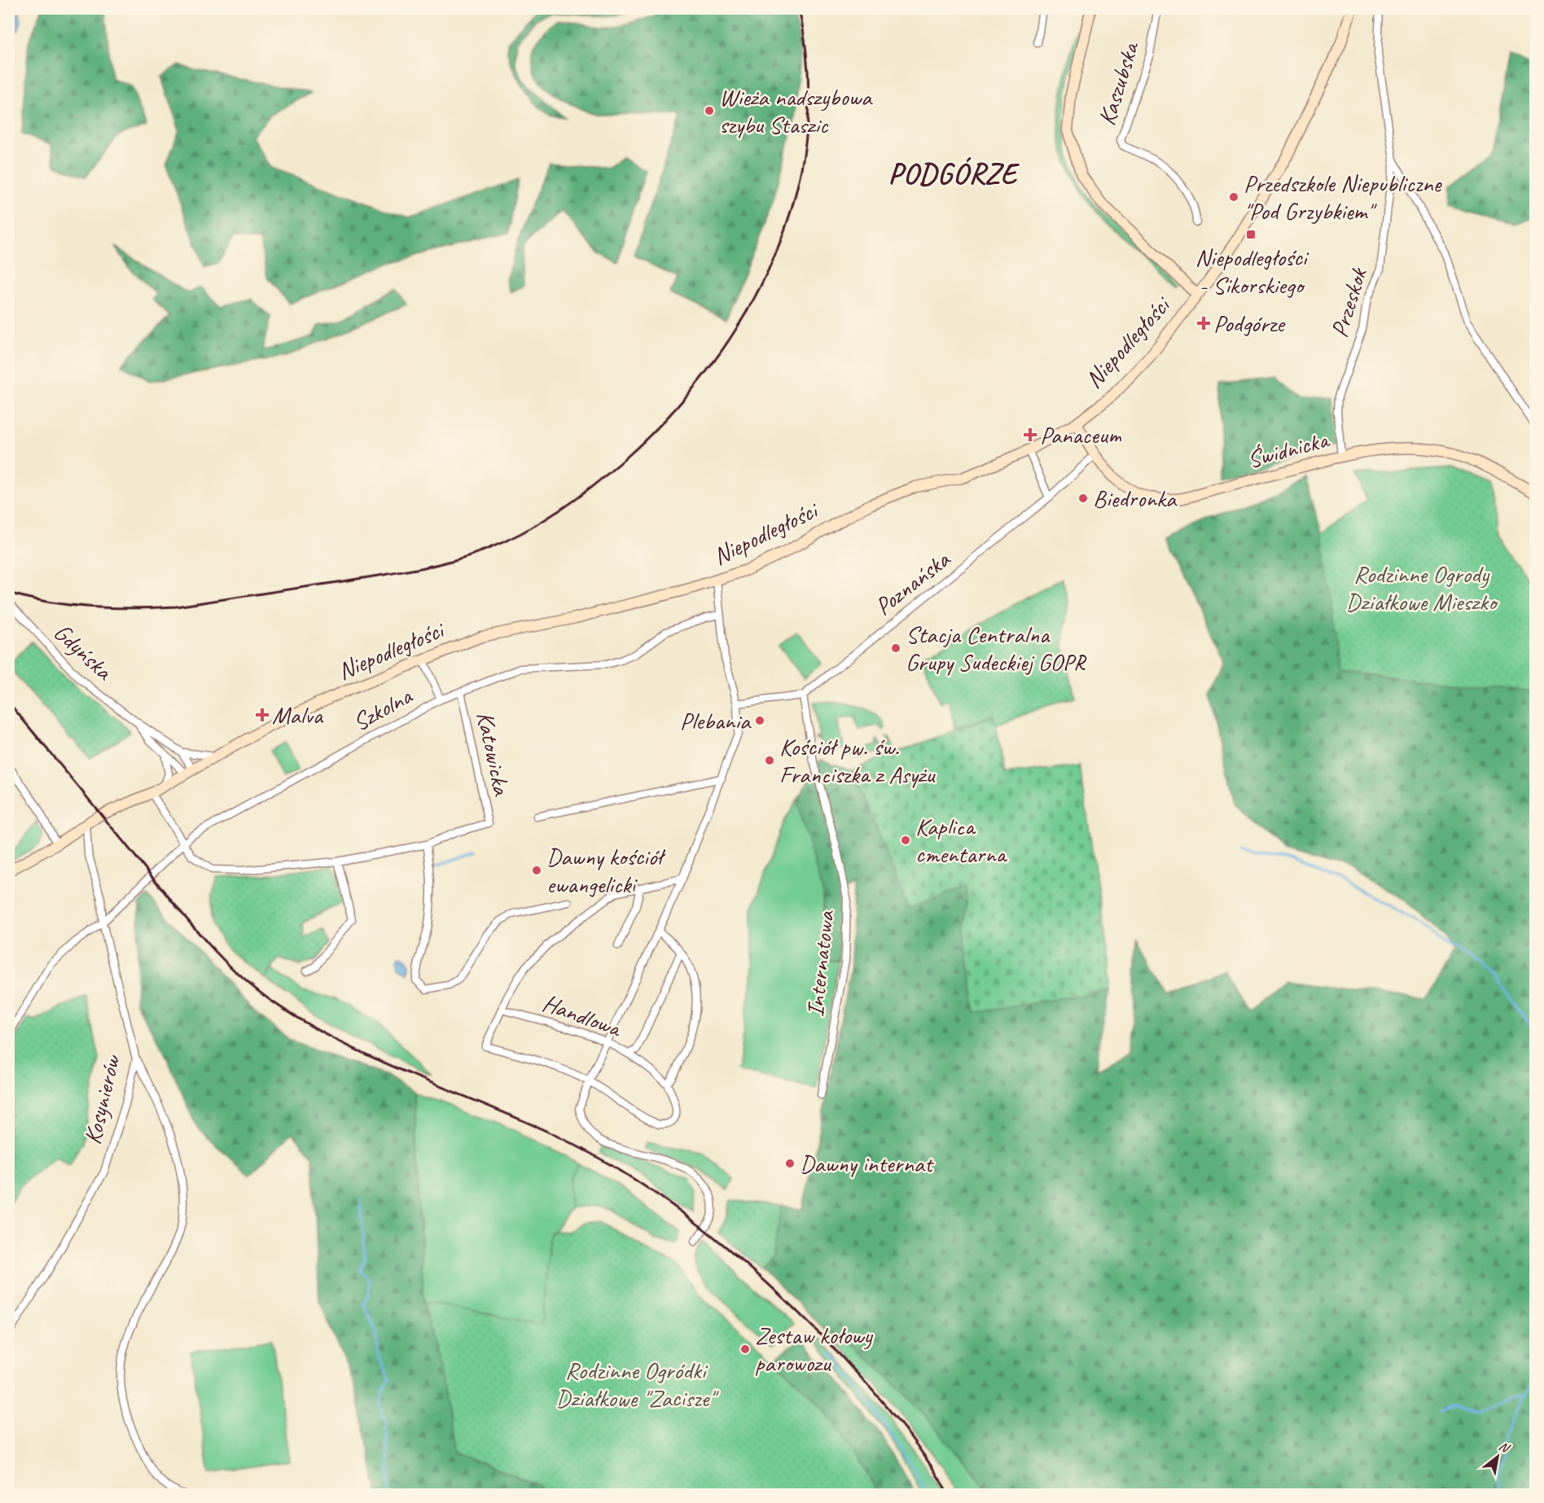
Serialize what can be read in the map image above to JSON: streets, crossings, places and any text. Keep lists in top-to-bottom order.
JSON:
{
  "streets": {
    "main road": ["Niepodległości", "Świdnicka"],
    "street": [
      "Kaszubska",
      "Przeskok",
      "Poznańska",
      "Gdyńska",
      "Szkolna",
      "Katowicka",
      "Internatowa",
      "Handlowa",
      "Kosynierów"
    ]
  },
  "crossings": [
    ["Przeskok", "Świdnicka"],
    ["Niepodległości", "Świdnicka"],
    ["Niepodległości", "Gdyńska"],
    ["Niepodległości", "Kosynierów"],
    ["Świdnicka", "Poznańska"],
    ["Poznańska", "Internatowa"],
    ["Szkolna", "Katowicka"],
    ["Szkolna", "Kosynierów"]
  ],
  "districts": ["PODGÓRZE"],
  "parks": ["Rodzinne Ogrody Działkowe Mieszko", "Rodzinne Ogródki Działkowe \"Zacisze\""],
  "places": {
    "other": [
      "Wieża nadszybowa szybu Staszic",
      "Przedszkole Niepubliczne \"Pod Grzybkiem\"",
      "Biedronka",
      "Stacja Centralna Grupy Sudeckiej GOPR",
      "Plebania",
      "Kościół pw. św. Franciszka z Asyżu",
      "Kaplica cmentarna",
      "Dawny kościół ewangelicki",
      "Dawny internat",
      "Zestaw kołowy parowozu"
    ],
    "transit": ["Niepodległości - Sikorskiego"],
    "health": ["Podgórze", "Panaceum", "Malva"]
  },
  "north": "top right"
}
